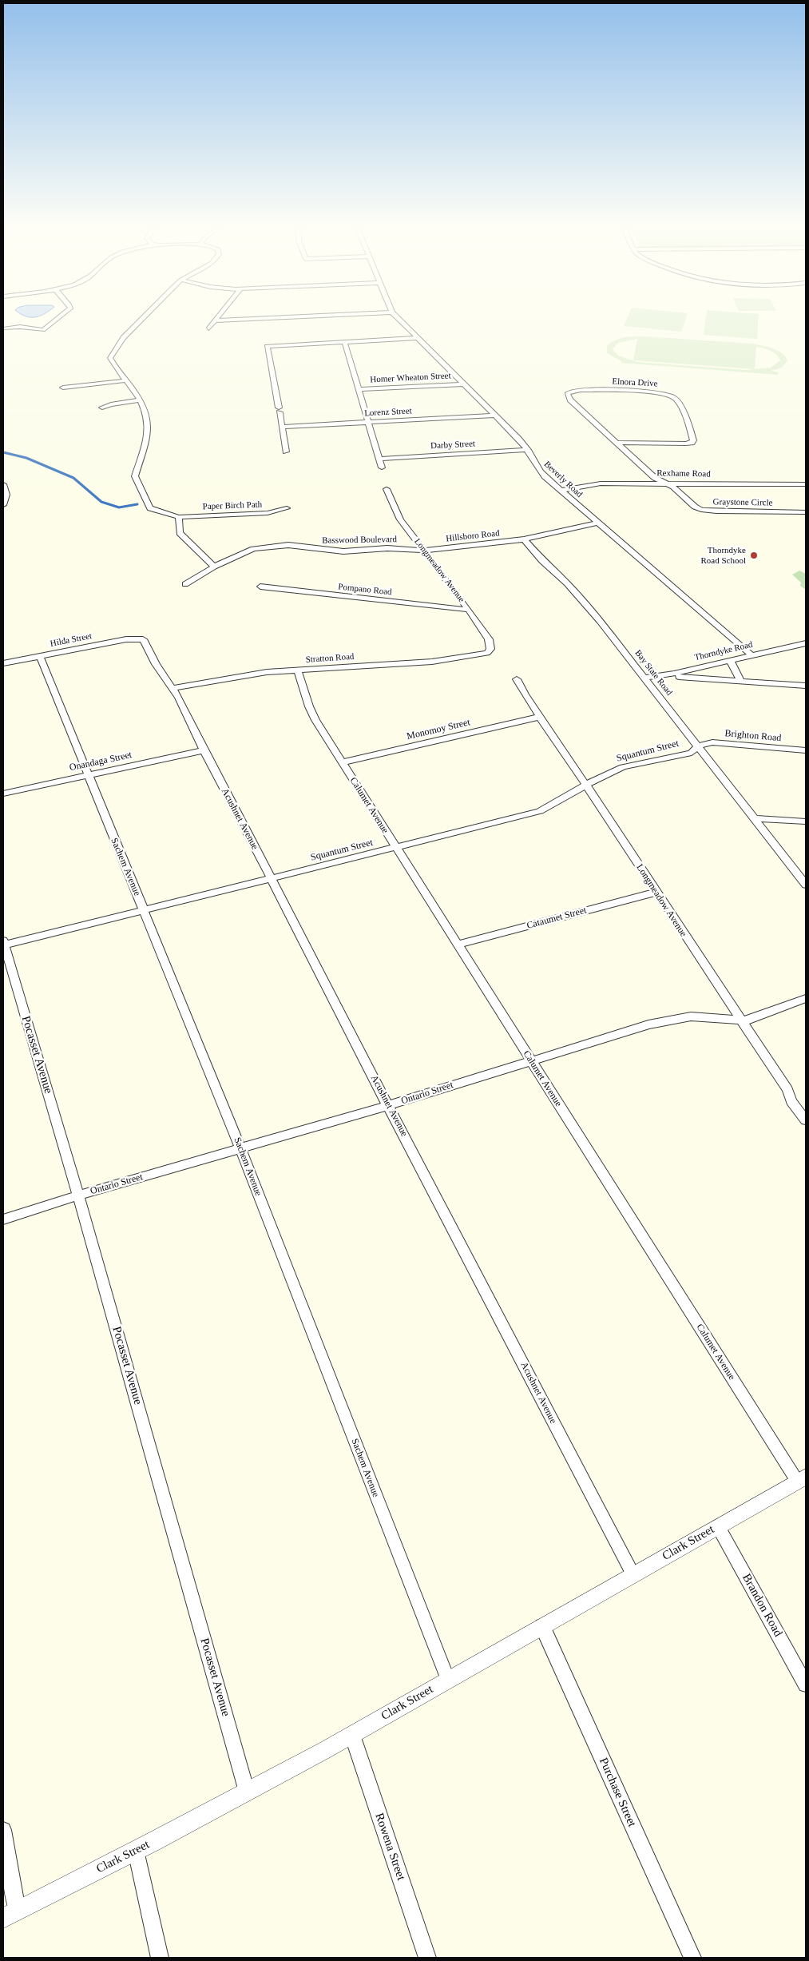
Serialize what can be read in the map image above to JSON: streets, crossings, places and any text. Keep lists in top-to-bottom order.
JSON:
{
  "streets": {
    "street": [
      "Homer Wheaton Street",
      "Elnora Drive",
      "Lorenz Street",
      "Darby Street",
      "Rexhame Road",
      "Beverly Road",
      "Graystone Circle",
      "Paper Birch Path",
      "Hillsboro Road",
      "Basswood Boulevard",
      "Longmeadow Avenue",
      "Pompano Road",
      "Hilda Street",
      "Thorndyke Road",
      "Stratton Road",
      "Bay State Road",
      "Monomoy Street",
      "Brighton Road",
      "Squantum Street",
      "Onandaga Street",
      "Calumet Avenue",
      "Acushnet Avenue",
      "Sachem Avenue",
      "Cataumet Street",
      "Pocasset Avenue",
      "Ontario Street",
      "Clark Street",
      "Brandon Road",
      "Purchase Street",
      "Rowena Street"
    ]
  },
  "crossings": [
    ["Homer Wheaton Street", "Beverly Road"],
    ["Elnora Drive", "Rexhame Road"],
    ["Elnora Drive", "Graystone Circle"],
    ["Lorenz Street", "Beverly Road"],
    ["Darby Street", "Beverly Road"],
    ["Rexhame Road", "Beverly Road"],
    ["Rexhame Road", "Graystone Circle"],
    ["Beverly Road", "Thorndyke Road"],
    ["Hillsboro Road", "Basswood Boulevard"],
    ["Hillsboro Road", "Longmeadow Avenue"],
    ["Hillsboro Road", "Bay State Road"],
    ["Basswood Boulevard", "Longmeadow Avenue"],
    ["Longmeadow Avenue", "Pompano Road"],
    ["Longmeadow Avenue", "Stratton Road"],
    ["Longmeadow Avenue", "Monomoy Street"],
    ["Longmeadow Avenue", "Squantum Street"],
    ["Longmeadow Avenue", "Cataumet Street"],
    ["Longmeadow Avenue", "Ontario Street"],
    ["Hilda Street", "Acushnet Avenue"],
    ["Hilda Street", "Sachem Avenue"],
    ["Thorndyke Road", "Bay State Road"],
    ["Stratton Road", "Calumet Avenue"],
    ["Stratton Road", "Acushnet Avenue"],
    ["Bay State Road", "Brighton Road"],
    ["Bay State Road", "Squantum Street"],
    ["Monomoy Street", "Calumet Avenue"],
    ["Brighton Road", "Squantum Street"],
    ["Squantum Street", "Calumet Avenue"],
    ["Squantum Street", "Acushnet Avenue"],
    ["Squantum Street", "Sachem Avenue"],
    ["Squantum Street", "Pocasset Avenue"],
    ["Onandaga Street", "Acushnet Avenue"],
    ["Onandaga Street", "Sachem Avenue"],
    ["Calumet Avenue", "Cataumet Street"],
    ["Calumet Avenue", "Ontario Street"],
    ["Calumet Avenue", "Clark Street"],
    ["Acushnet Avenue", "Ontario Street"],
    ["Acushnet Avenue", "Clark Street"],
    ["Sachem Avenue", "Ontario Street"],
    ["Sachem Avenue", "Clark Street"],
    ["Pocasset Avenue", "Ontario Street"],
    ["Pocasset Avenue", "Clark Street"],
    ["Clark Street", "Brandon Road"],
    ["Clark Street", "Purchase Street"],
    ["Clark Street", "Rowena Street"]
  ],
  "places": ["Thorndyke Road School"]
}
